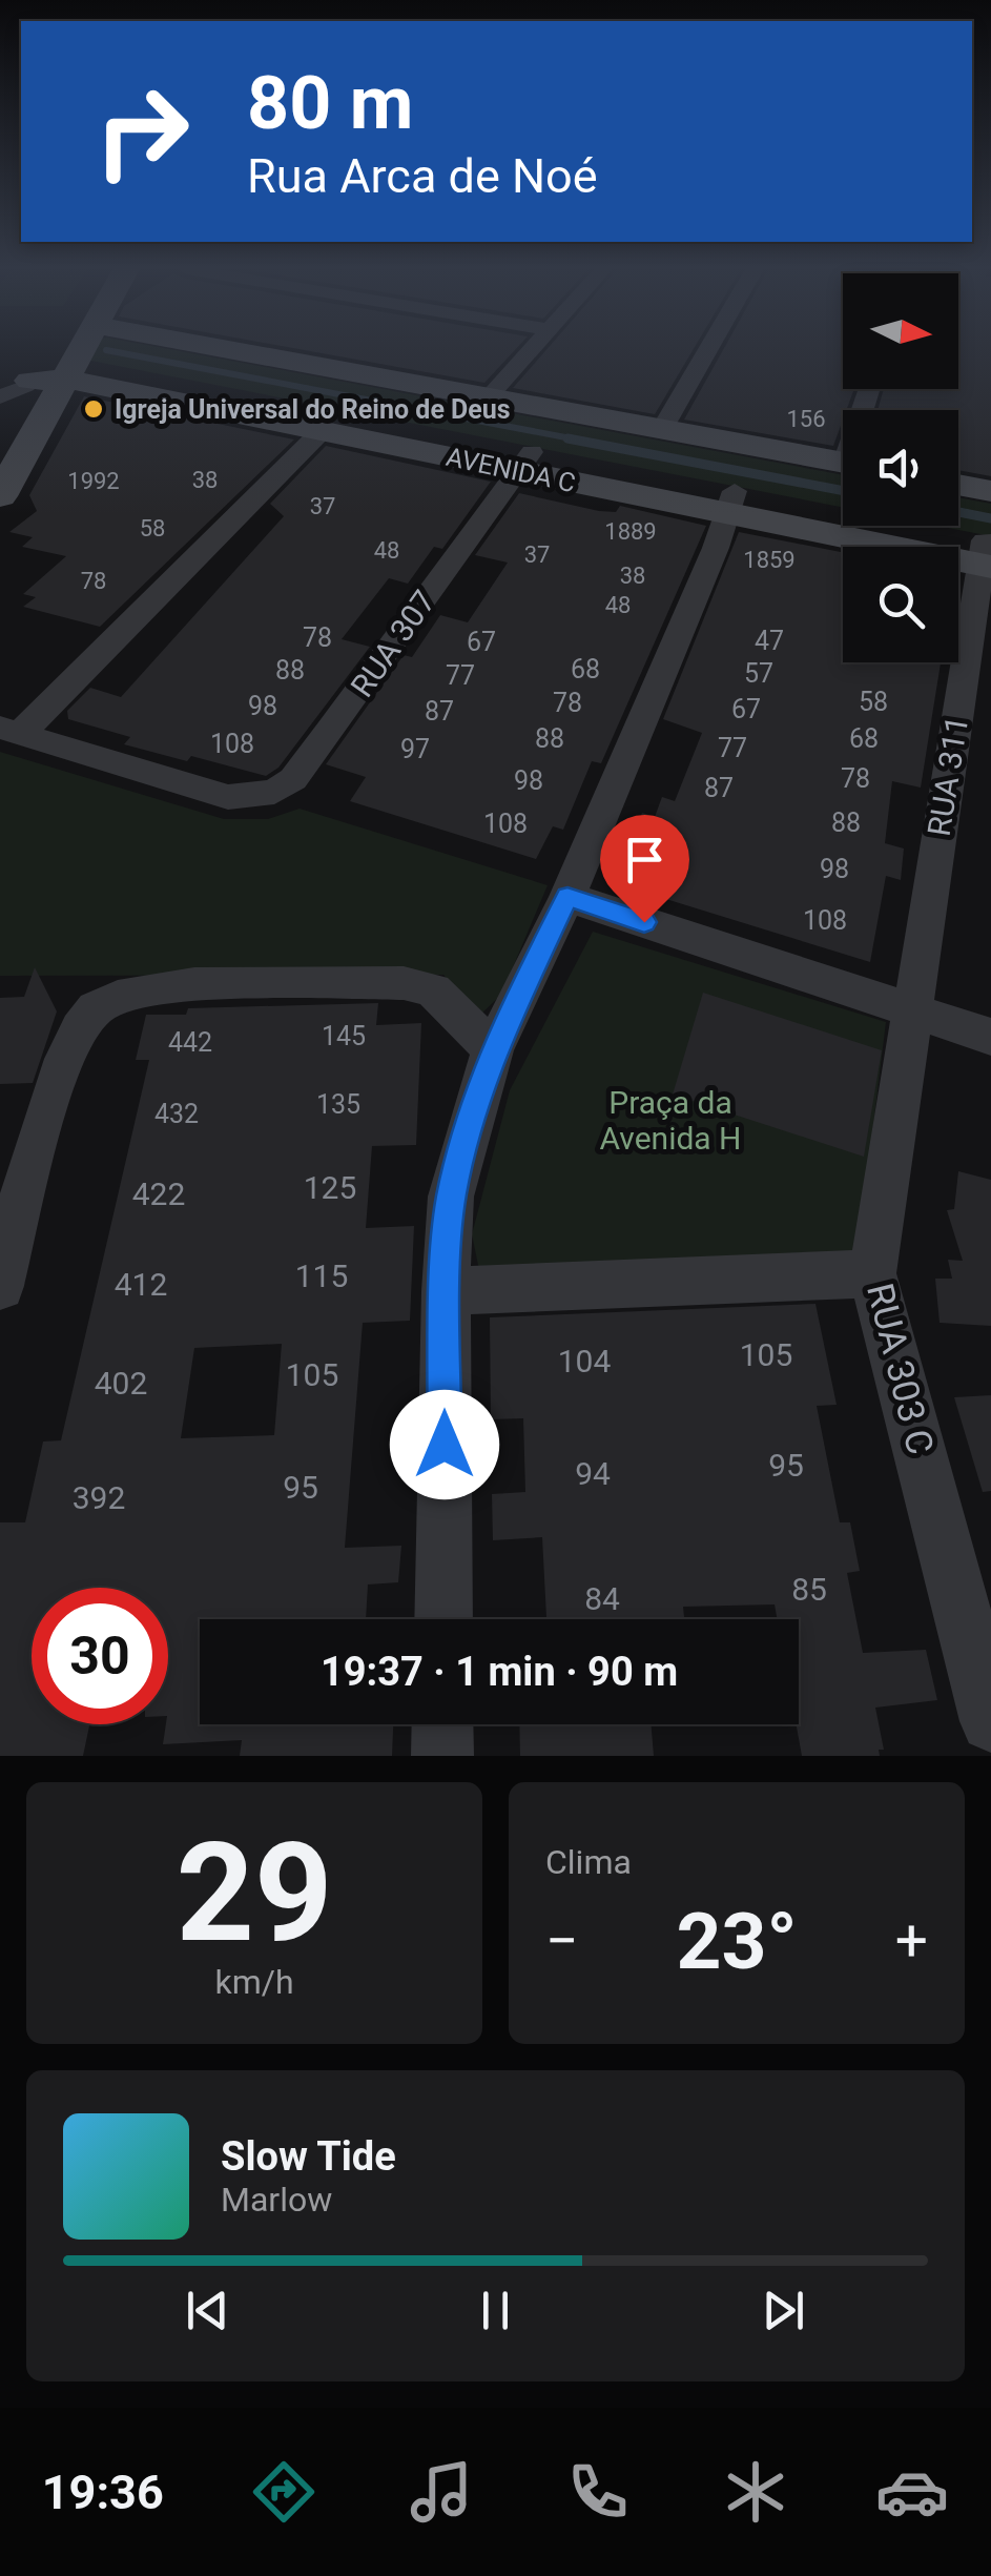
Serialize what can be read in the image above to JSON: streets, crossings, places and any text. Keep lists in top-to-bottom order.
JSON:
{
  "streets": {
    "street": [
      "AVENIDA C",
      "RUA 307",
      "RUA 311",
      "RUA 303 C"
    ]
  },
  "crossings": [
    ["AVENIDA C", "RUA 307"],
    ["AVENIDA C", "RUA 311"],
    ["RUA 311", "RUA 303 C"]
  ],
  "parks": ["Praça da Avenida H"],
  "places": ["Igreja Universal do Reino de Deus"],
  "house_numbers": [
    "156",
    "38",
    "1992",
    "37",
    "58",
    "1889",
    "48",
    "37",
    "1859",
    "38",
    "78",
    "48",
    "78",
    "47",
    "67",
    "68",
    "88",
    "57",
    "77",
    "58",
    "78",
    "98",
    "67",
    "87",
    "88",
    "68",
    "108",
    "77",
    "97",
    "78",
    "98",
    "87",
    "88",
    "108",
    "98",
    "108",
    "145",
    "442",
    "135",
    "432",
    "125",
    "422",
    "115",
    "412",
    "105",
    "104",
    "105",
    "402",
    "95",
    "94",
    "95",
    "392",
    "85",
    "84"
  ],
  "north": "right",
  "page": {
    "turn": ["80 m", "Rua Arca de Noé"],
    "limit": "30",
    "trip": "19:37 · 1 min · 90 m",
    "tile": [
      ["29", "km/h"],
      "Clima"
    ],
    "heat": ["−", "23°", "+"],
    "song": ["Slow Tide", "Marlow"],
    "tabs": "19:36"
  }
}
